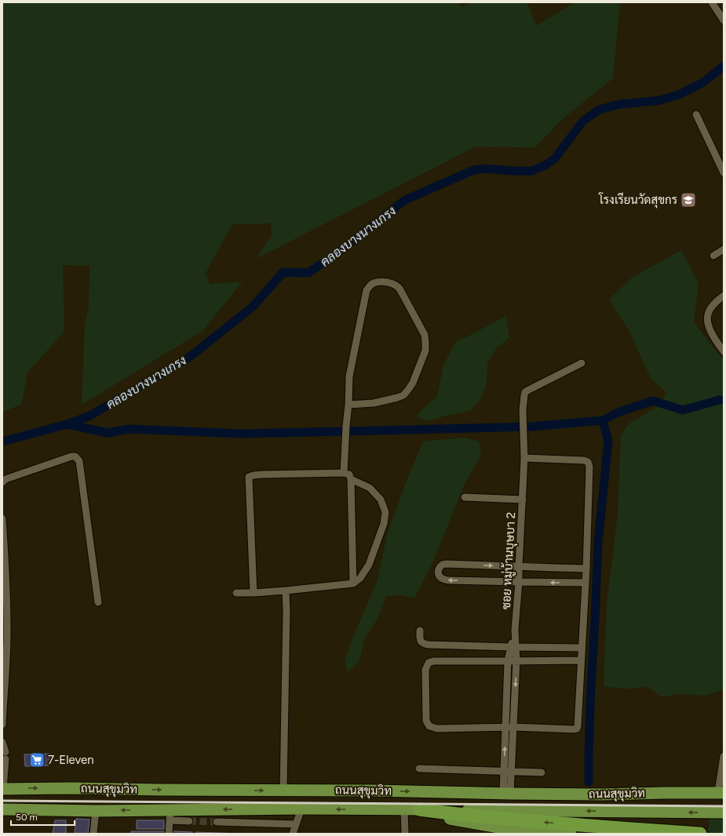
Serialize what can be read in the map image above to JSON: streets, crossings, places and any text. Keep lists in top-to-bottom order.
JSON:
{
  "streets": {
    "highway": ["ถนนสุขุมวิท"],
    "street": ["ซอย หมู่บ้านบุษบา 2"]
  },
  "crossings": [
    ["ซอย หมู่บ้านบุษบา 2", "ถนนสุขุมวิท"]
  ],
  "water": ["คลองบางนางเกรง"],
  "places": {
    "school or university": ["โรงเรียนวัดสุขกร"],
    "supermarket": ["7-Eleven"]
  },
  "scale_bar": "50 m"
}
